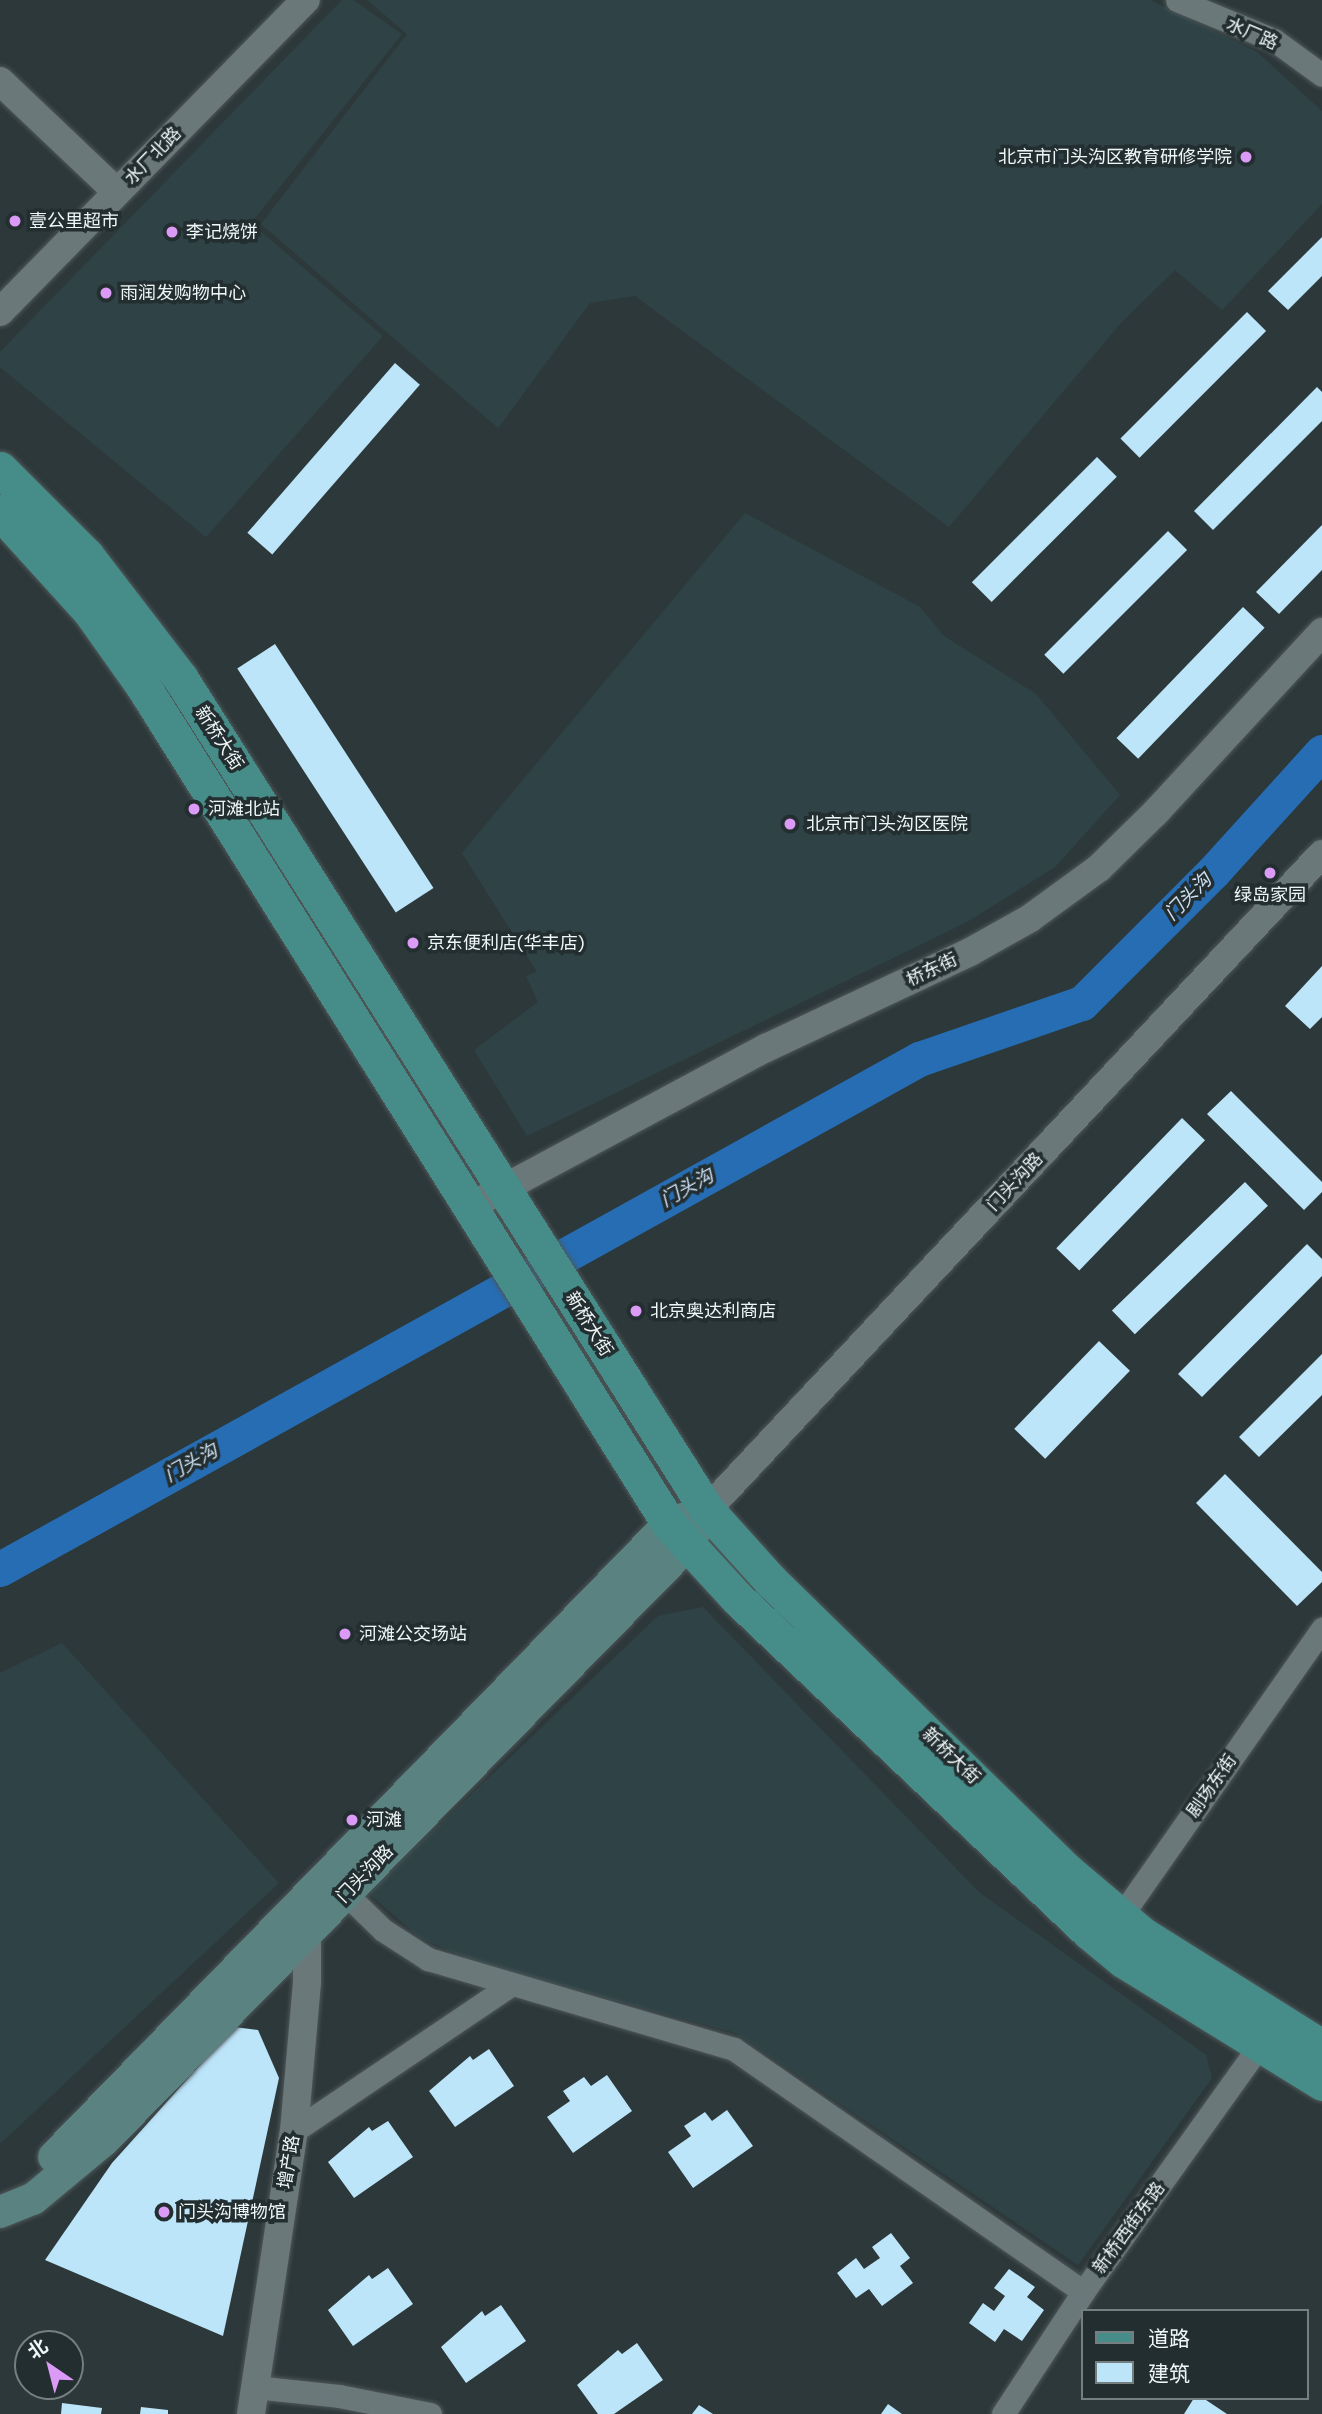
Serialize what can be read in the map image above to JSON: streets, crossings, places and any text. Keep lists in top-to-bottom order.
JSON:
{
  "streets": {
    "main road": ["新桥大街", "门头沟路"],
    "street": [
      "水厂路",
      "水厂北路",
      "桥东街",
      "剧场东街",
      "增产路",
      "新桥西街东路"
    ]
  },
  "crossings": [
    ["新桥大街", "桥东街"],
    ["新桥大街", "门头沟路"],
    ["新桥大街", "剧场东街"],
    ["新桥大街", "新桥西街东路"],
    ["门头沟路", "增产路"]
  ],
  "water": ["门头沟"],
  "places": [
    "北京市门头沟区教育研修学院",
    "壹公里超市",
    "李记烧饼",
    "雨润发购物中心",
    "河滩北站",
    "北京市门头沟区医院",
    "绿岛家园",
    "京东便利店(华丰店)",
    "北京奥达利商店",
    "河滩公交场站",
    "河滩",
    "门头沟博物馆"
  ],
  "legend": ["道路", "建筑"],
  "north": "top left"
}
